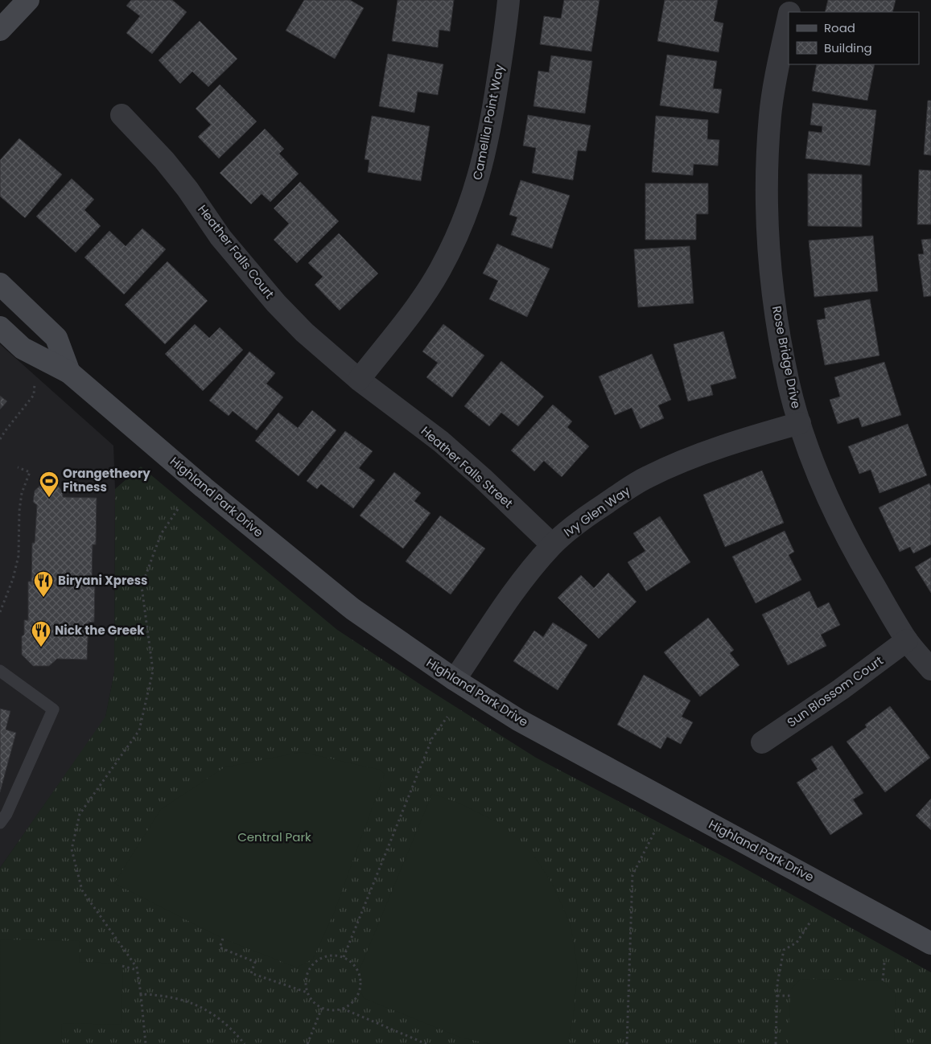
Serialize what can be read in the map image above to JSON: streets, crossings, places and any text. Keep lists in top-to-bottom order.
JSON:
{
  "streets": {
    "street": [
      "Camellia Point Way",
      "Heather Falls Court",
      "Rose Bridge Drive",
      "Heather Falls Street",
      "Highland Park Drive",
      "Ivy Glen Way",
      "Sun Blossom Court"
    ]
  },
  "crossings": [
    ["Camellia Point Way", "Heather Falls Court"],
    ["Camellia Point Way", "Heather Falls Street"],
    ["Heather Falls Court", "Heather Falls Street"],
    ["Rose Bridge Drive", "Ivy Glen Way"],
    ["Rose Bridge Drive", "Sun Blossom Court"],
    ["Heather Falls Street", "Ivy Glen Way"],
    ["Highland Park Drive", "Ivy Glen Way"]
  ],
  "parks": ["Central Park"],
  "places": {
    "sports": ["Orangetheory Fitness"],
    "restaurant": ["Biryani Xpress", "Nick the Greek"]
  },
  "legend": ["Road", "Building"]
}
